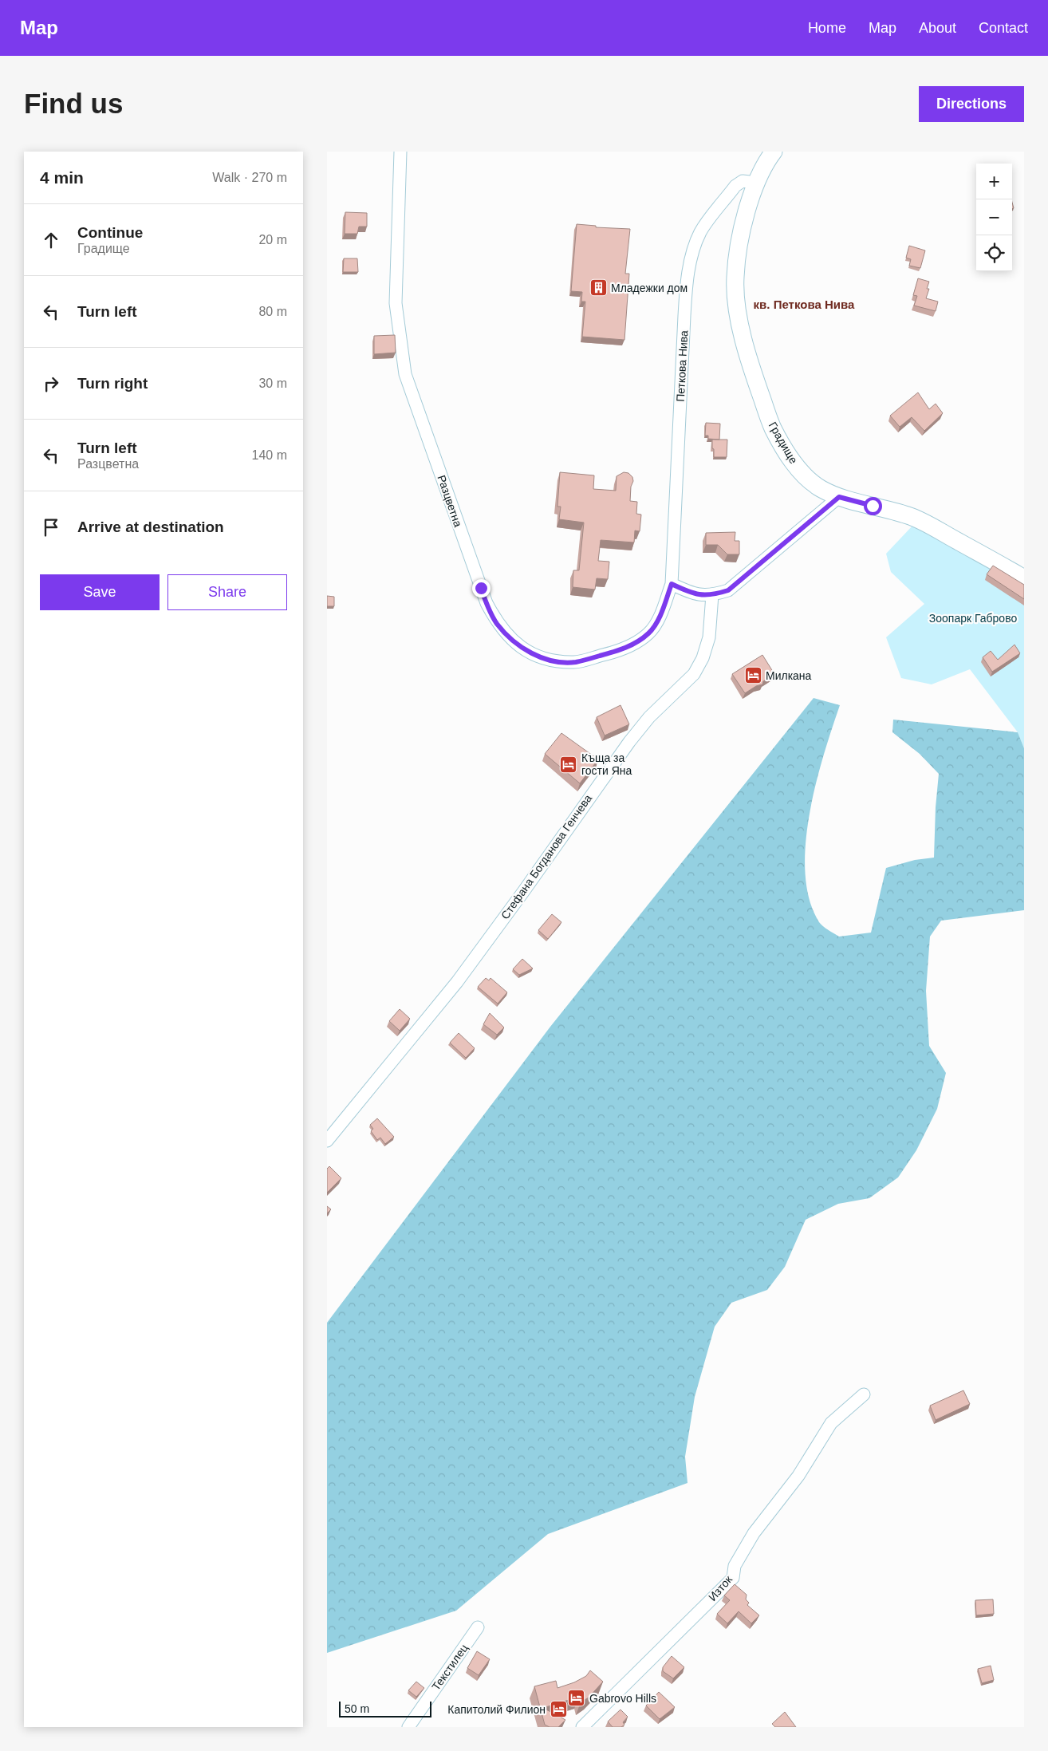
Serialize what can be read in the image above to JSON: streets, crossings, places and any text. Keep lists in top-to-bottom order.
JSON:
{
  "streets": {
    "street": [
      "Петкова Нива",
      "Градище",
      "Разцветна",
      "Стефана Богданова Генчева",
      "Изток",
      "Текстилец"
    ]
  },
  "crossings": [
    ["Петкова Нива", "Градище"],
    ["Петкова Нива", "Разцветна"]
  ],
  "districts": ["кв. Петкова Нива"],
  "parks": ["Зоопарк Габрово"],
  "places": {
    "building": ["Младежки дом"],
    "hotel": [
      "Милкана",
      "Къща за гости Яна",
      "Gabrovo Hills",
      "Капитолий Филион"
    ]
  },
  "scale_bar": "50 m",
  "page": {
    "header": "Map",
    "nav": [
      "Home",
      "Map",
      "About",
      "Contact"
    ],
    "buttons": [
      "Directions",
      ["Save", "Share"]
    ],
    "title": "Find us",
    "heading": ["4 min", "Walk · 270 m"],
    "map_buttons": ["+", "−"],
    "list": [
      ["Continue", "Градище", "20 m"],
      ["Turn left", "80 m"],
      ["Turn right", "30 m"],
      ["Turn left", "Разцветна", "140 m"],
      "Arrive at destination"
    ],
    "scale": "50 m"
  }
}
